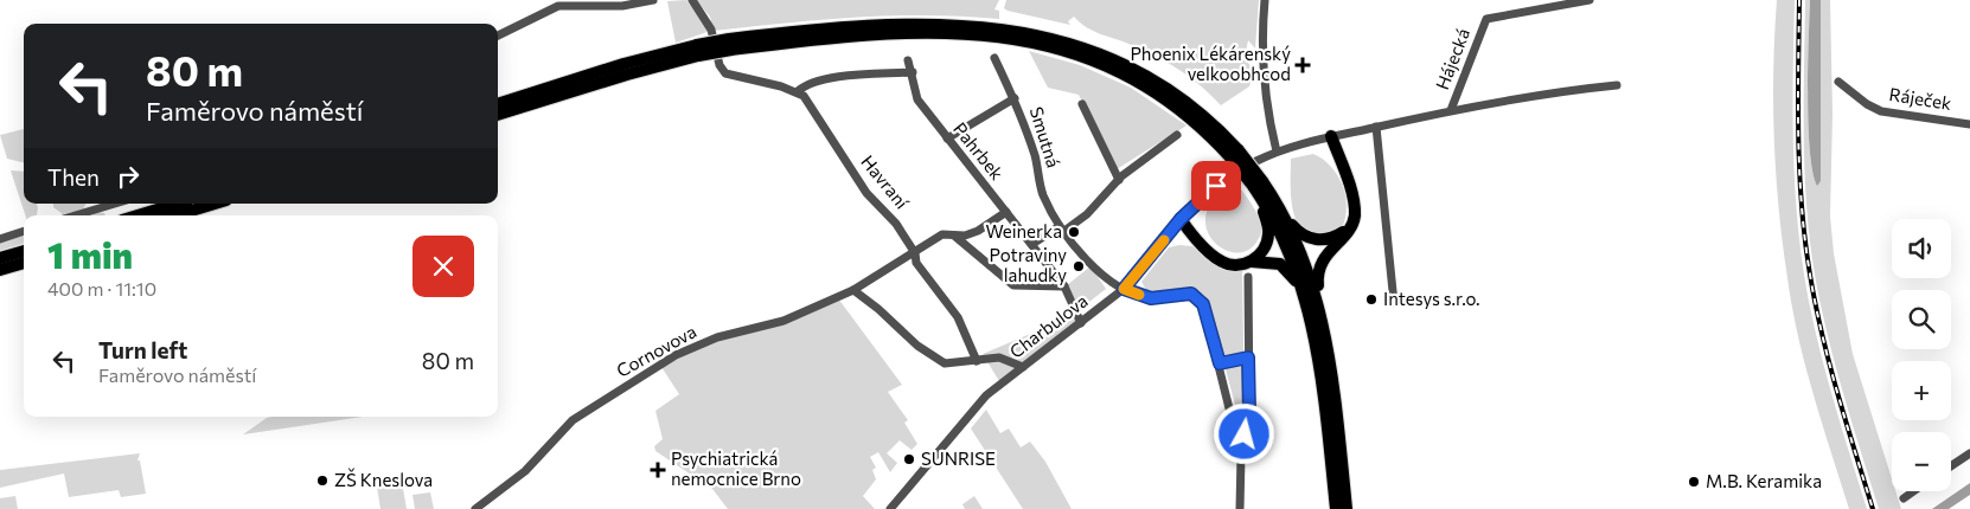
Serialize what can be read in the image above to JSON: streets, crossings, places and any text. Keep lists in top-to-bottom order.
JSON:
{
  "streets": {
    "street": [
      "Hájecká",
      "Ráječek",
      "Smutná",
      "Pahrbek",
      "Havraní",
      "Charbulova",
      "Cornovova"
    ]
  },
  "crossings": [
    ["Smutná", "Charbulova"],
    ["Pahrbek", "Charbulova"],
    ["Havraní", "Cornovova"]
  ],
  "places": {
    "health": ["Phoenix Lékárenský velkoobhcod", "Psychiatrická nemocnice Brno"],
    "other": [
      "Weinerka",
      "Potraviny lahudky",
      "Intesys s.r.o.",
      "SUNRISE",
      "ZŠ Kneslova",
      "M.B. Keramika"
    ]
  },
  "page": {
    "turn": ["80 m", "Faměrovo náměstí"],
    "then": "Then",
    "heading": ["1 min", "400 m · 11:10"],
    "map_buttons": ["+", "−"],
    "list": [
      {
        "name": "Turn left",
        "note": "Faměrovo náměstí",
        "value": "80 m"
      }
    ]
  }
}
